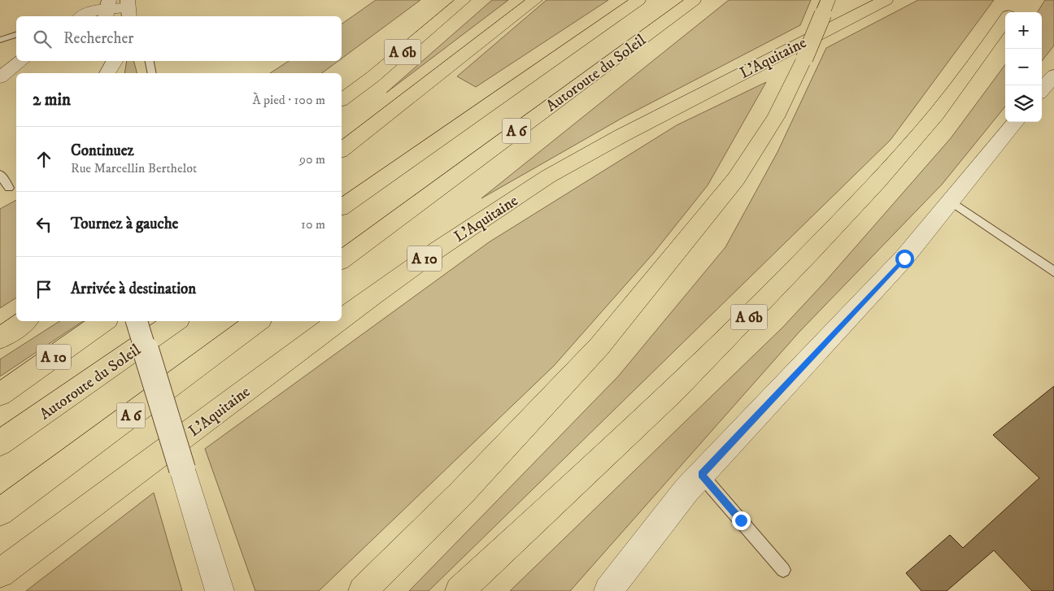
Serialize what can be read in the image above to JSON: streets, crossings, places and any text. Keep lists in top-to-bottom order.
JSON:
{
  "streets": {
    "highway": [
      "A 6b",
      "L'Aquitaine",
      "Autoroute du Soleil",
      "A 6",
      "A 10"
    ]
  },
  "page": {
    "map_buttons": ["+", "−"],
    "search": "Rechercher",
    "heading": ["2 min", "À pied · 100 m"],
    "list": [
      ["Continuez", "Rue Marcellin Berthelot", "90 m"],
      ["Tournez à gauche", "10 m"],
      "Arrivée à destination"
    ]
  }
}
